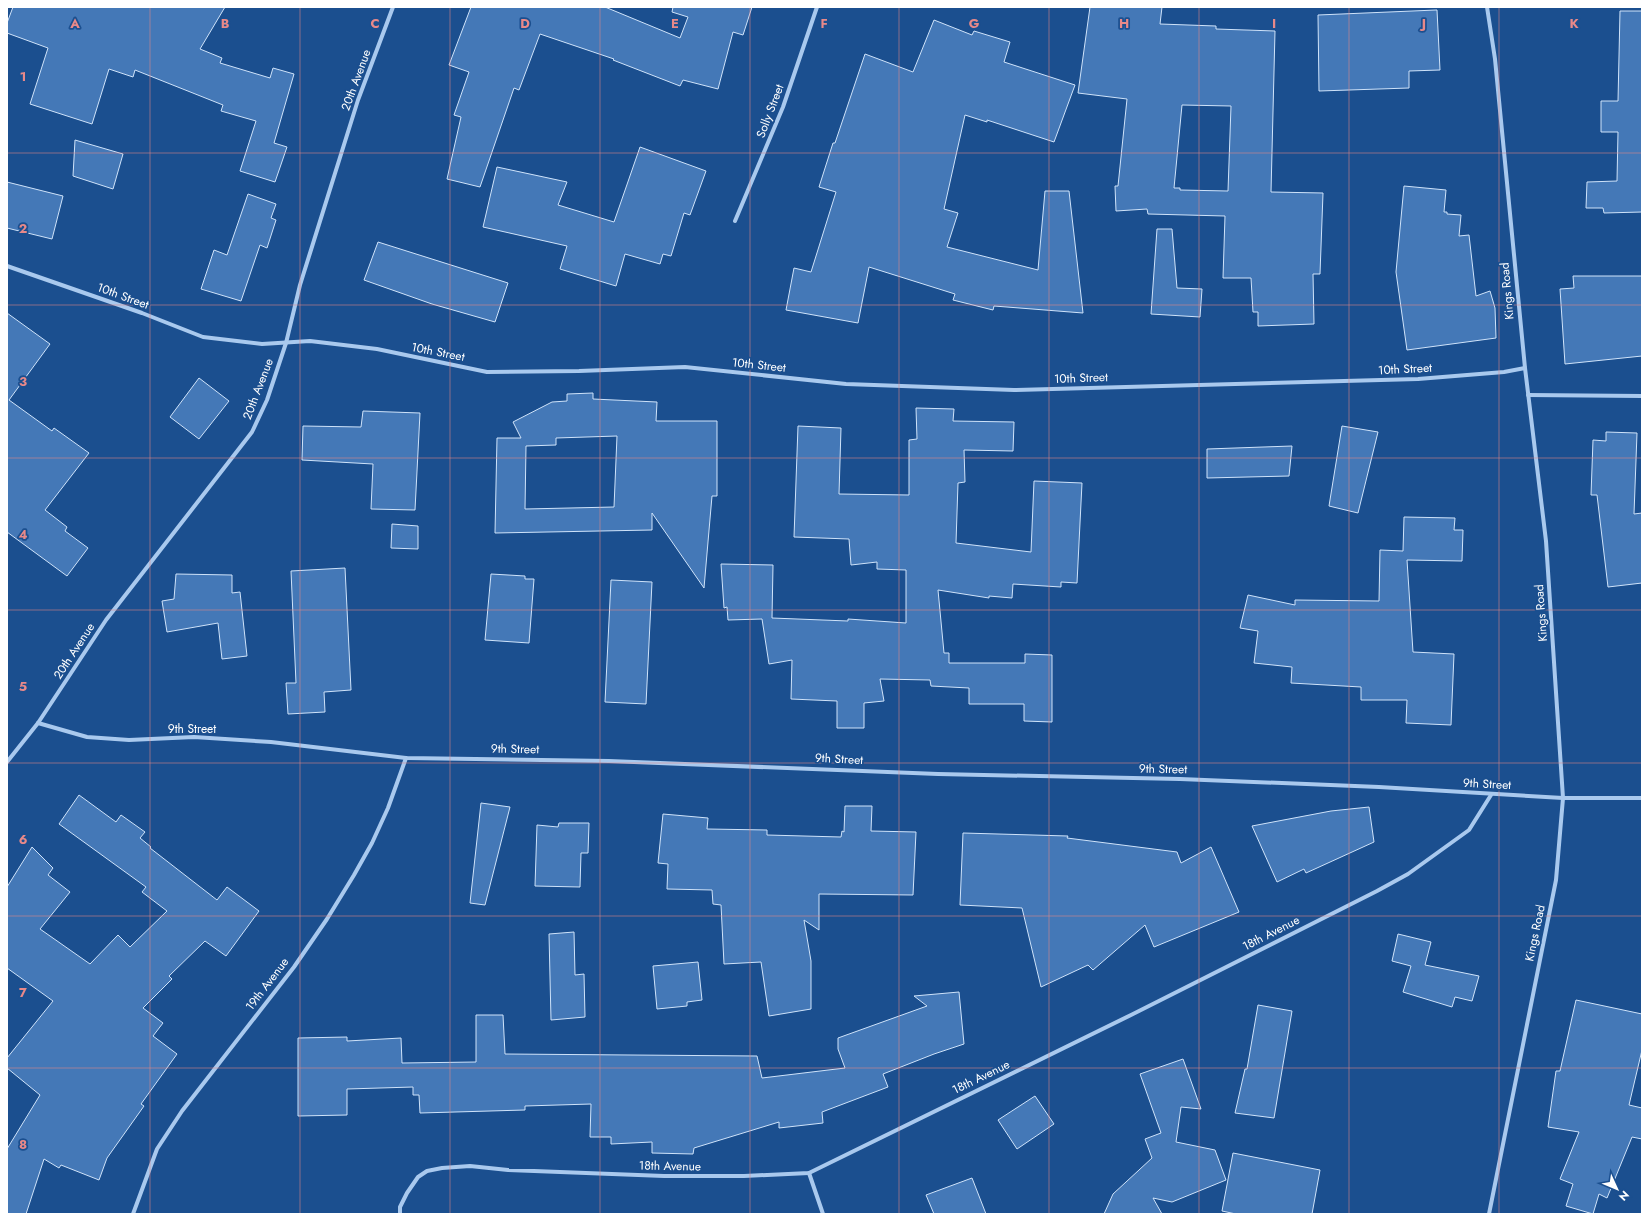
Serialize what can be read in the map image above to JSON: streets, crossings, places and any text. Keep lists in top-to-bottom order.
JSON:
{
  "streets": {
    "street": [
      "20th Avenue",
      "Solly Street",
      "Kings Road",
      "10th Street",
      "9th Street",
      "18th Avenue",
      "19th Avenue"
    ]
  },
  "crossings": [
    ["20th Avenue", "10th Street"],
    ["20th Avenue", "9th Street"],
    ["Kings Road", "10th Street"],
    ["Kings Road", "9th Street"],
    ["9th Street", "18th Avenue"],
    ["9th Street", "19th Avenue"]
  ],
  "north": "bottom right",
  "grid": {
    "columns": [
      "A",
      "B",
      "C",
      "D",
      "E",
      "F",
      "G",
      "H",
      "I",
      "J",
      "K"
    ],
    "rows": [
      "1",
      "2",
      "3",
      "4",
      "5",
      "6",
      "7",
      "8"
    ]
  }
}
